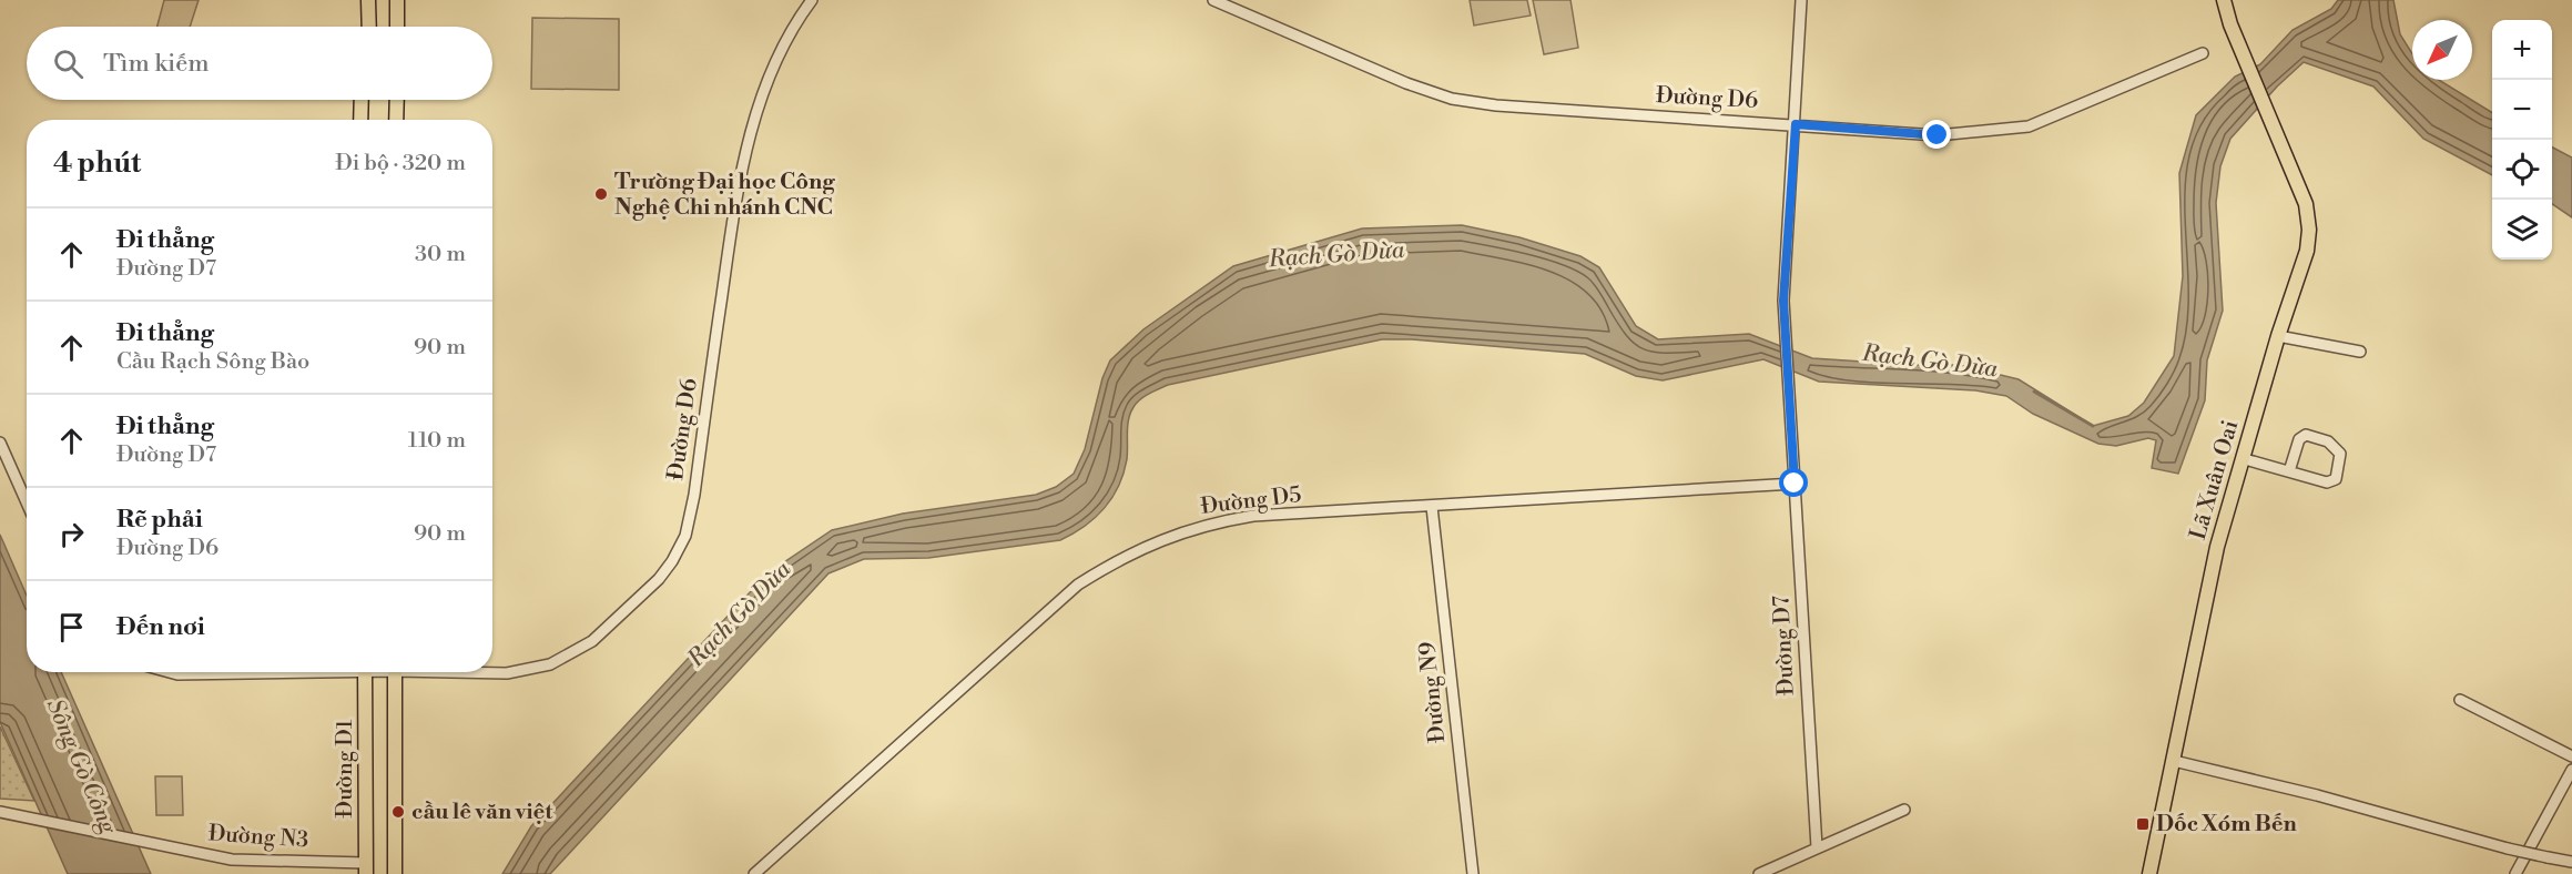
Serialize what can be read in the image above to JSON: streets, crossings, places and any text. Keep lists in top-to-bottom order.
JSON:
{
  "streets": {
    "main road": ["Lã Xuân Oai", "Đường D1"],
    "street": [
      "Đường D6",
      "Đường D5",
      "Đường D7",
      "Đường N9",
      "Đường N3"
    ]
  },
  "crossings": [
    ["Đường D6", "Đường D7"],
    ["Đường D5", "Đường D7"],
    ["Đường D5", "Đường N9"],
    ["Đường D1", "Đường N3"]
  ],
  "water": ["Rạch Gò Dừa", "Sông Gò Công"],
  "places": {
    "other": ["Trường Đại học Công Nghệ Chi nhánh CNC", "cầu lê văn việt"],
    "transit": ["Dốc Xóm Bến"]
  },
  "north": "bottom left",
  "page": {
    "map_buttons": ["+", "−"],
    "search": "Tìm kiếm",
    "heading": ["4 phút", "Đi bộ · 320 m"],
    "list": [
      ["Đi thẳng", "Đường D7", "30 m"],
      ["Đi thẳng", "Cầu Rạch Sông Bào", "90 m"],
      ["Đi thẳng", "Đường D7", "110 m"],
      ["Rẽ phải", "Đường D6", "90 m"],
      "Đến nơi"
    ]
  }
}
